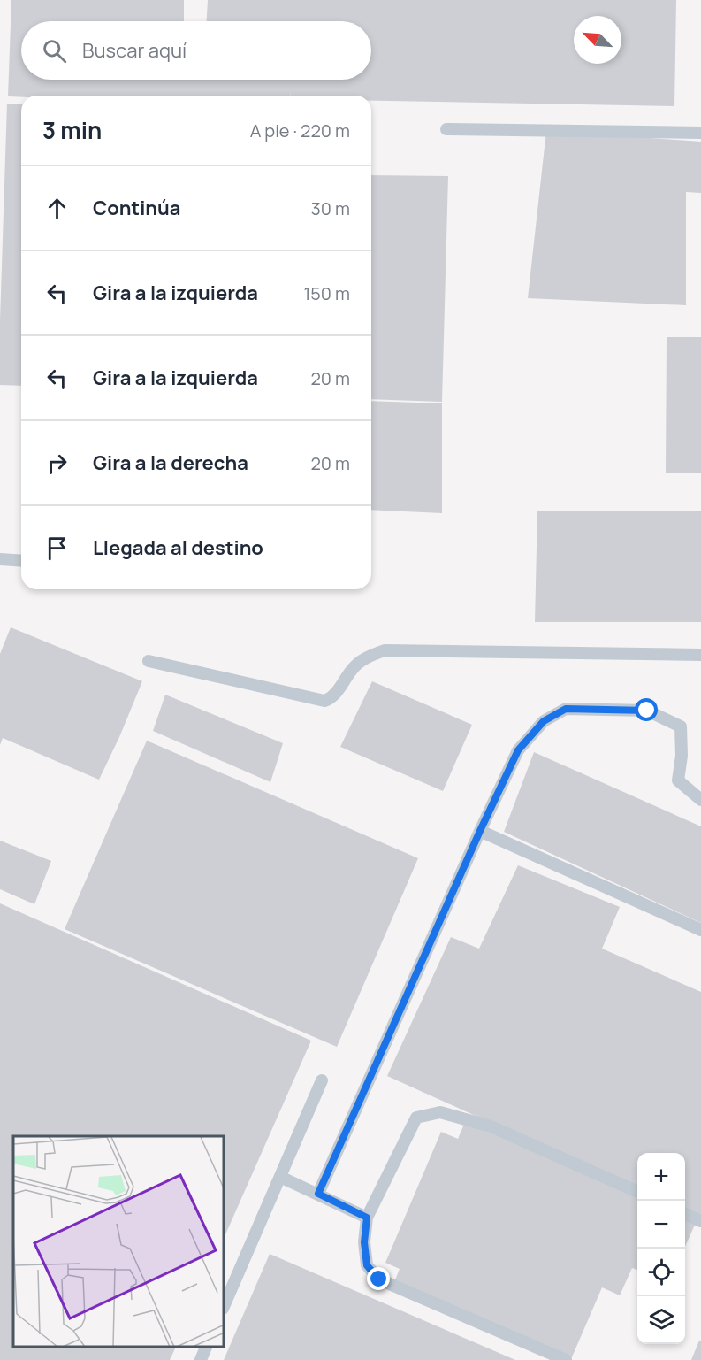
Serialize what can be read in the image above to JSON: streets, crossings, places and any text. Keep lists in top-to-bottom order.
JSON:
{
  "north": "top left",
  "page": {
    "search": "Buscar aquí",
    "heading": ["3 min", "A pie · 220 m"],
    "list": [
      ["Continúa", "30 m"],
      ["Gira a la izquierda", "150 m"],
      ["Gira a la izquierda", "20 m"],
      ["Gira a la derecha", "20 m"],
      "Llegada al destino"
    ],
    "map_buttons": ["+", "−"]
  }
}
